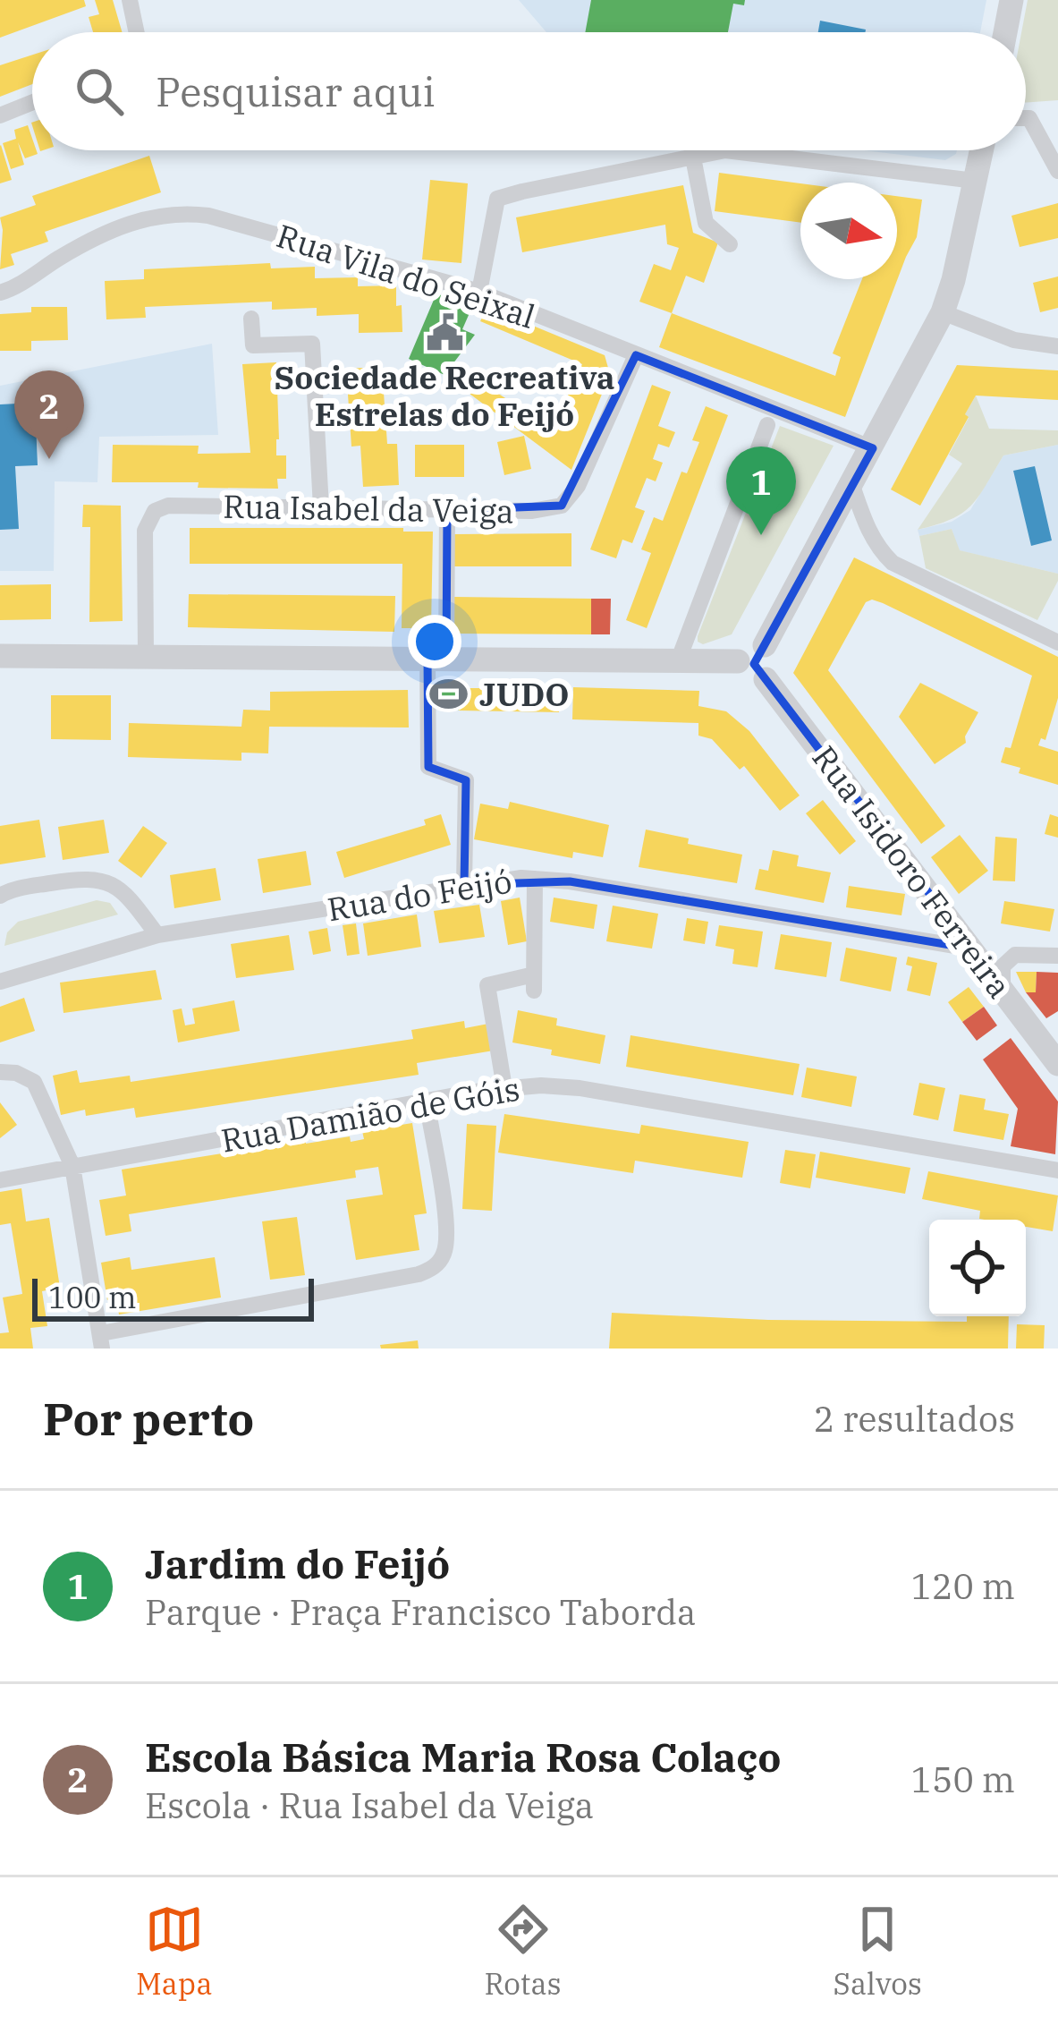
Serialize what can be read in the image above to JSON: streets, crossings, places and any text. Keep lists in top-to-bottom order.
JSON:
{
  "streets": {
    "main road": ["Rua Isidoro Ferreira"],
    "street": [
      "Rua Vila do Seixal",
      "Rua Isabel da Veiga",
      "Rua do Feijó",
      "Rua Damião de Góis"
    ]
  },
  "crossings": [
    ["Rua Vila do Seixal", "Rua Isabel da Veiga"],
    ["Rua Isidoro Ferreira", "Rua do Feijó"]
  ],
  "places": {
    "public building": ["Sociedade Recreativa Estrelas do Feijó"],
    "sports": ["JUDO"]
  },
  "scale_bar": "100 m",
  "north": "right",
  "page": {
    "search": "Pesquisar aqui",
    "pins": ["2", "1"],
    "scale": "100 m",
    "heading": ["Por perto", "2 resultados"],
    "list": [
      {
        "mark": "1",
        "name": "Jardim do Feijó",
        "note": "Parque · Praça Francisco Taborda",
        "value": "120 m"
      },
      {
        "mark": "2",
        "name": "Escola Básica Maria Rosa Colaço",
        "note": "Escola · Rua Isabel da Veiga",
        "value": "150 m"
      }
    ],
    "nav": ["Mapa", "Rotas", "Salvos"]
  }
}
